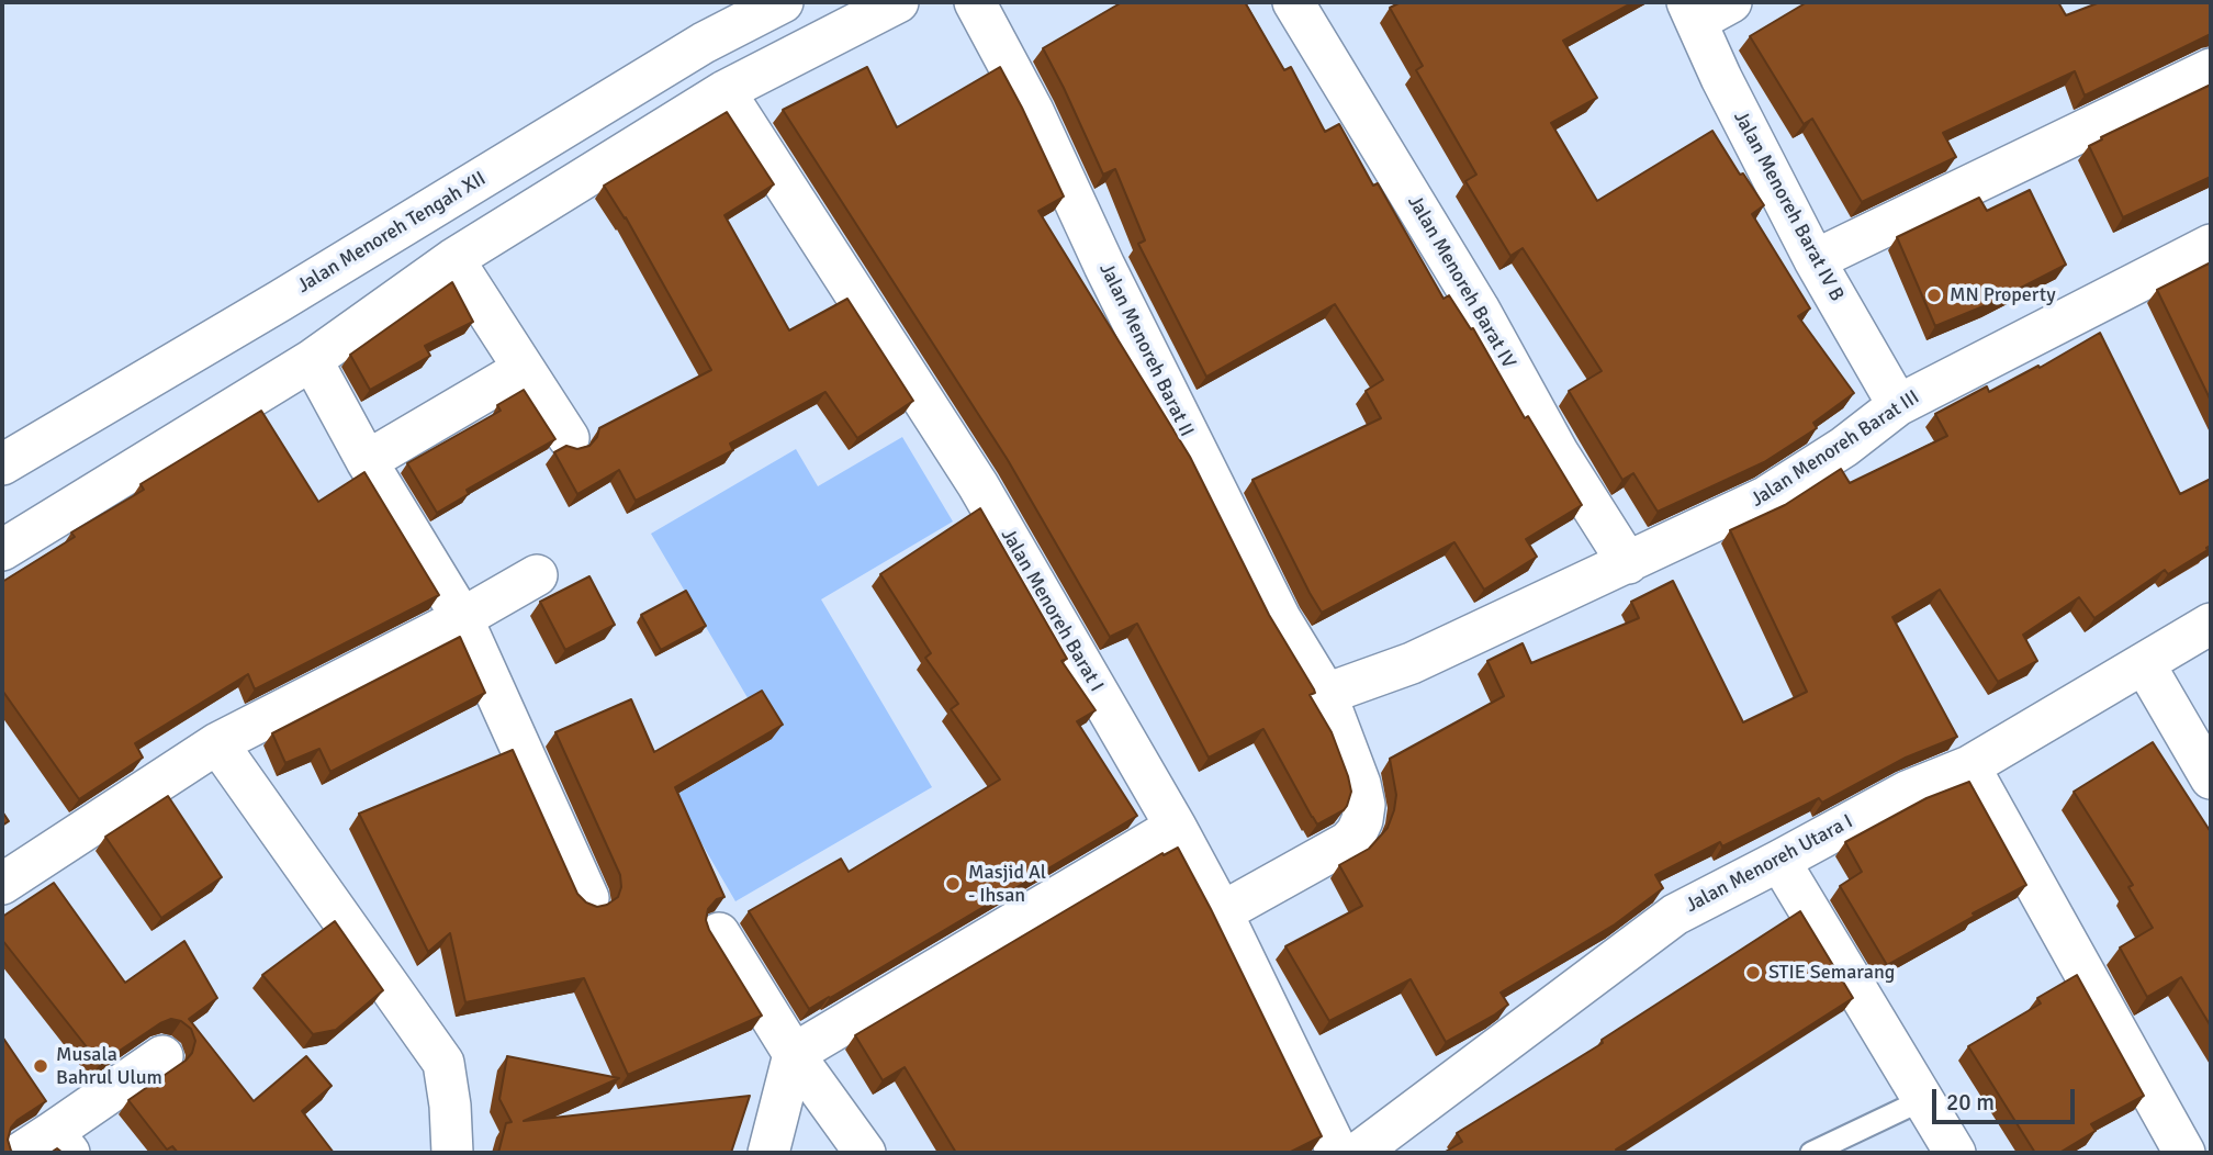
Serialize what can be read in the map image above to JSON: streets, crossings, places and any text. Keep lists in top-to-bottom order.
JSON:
{
  "streets": {
    "street": [
      "Jalan Menoreh Barat IV B",
      "Jalan Menoreh Tengah XII",
      "Jalan Menoreh Barat IV",
      "Jalan Menoreh Barat II",
      "Jalan Menoreh Barat III",
      "Jalan Menoreh Barat I",
      "Jalan Menoreh Utara I"
    ]
  },
  "crossings": [
    ["Jalan Menoreh Barat IV B", "Jalan Menoreh Barat III"],
    ["Jalan Menoreh Barat IV", "Jalan Menoreh Barat III"],
    ["Jalan Menoreh Barat II", "Jalan Menoreh Barat III"],
    ["Jalan Menoreh Barat II", "Jalan Menoreh Barat I"]
  ],
  "places": [
    "MN Property",
    "Masjid Al - Ihsan",
    "STIE Semarang",
    "Musala Bahrul Ulum"
  ],
  "scale_bar": "20 m"
}
